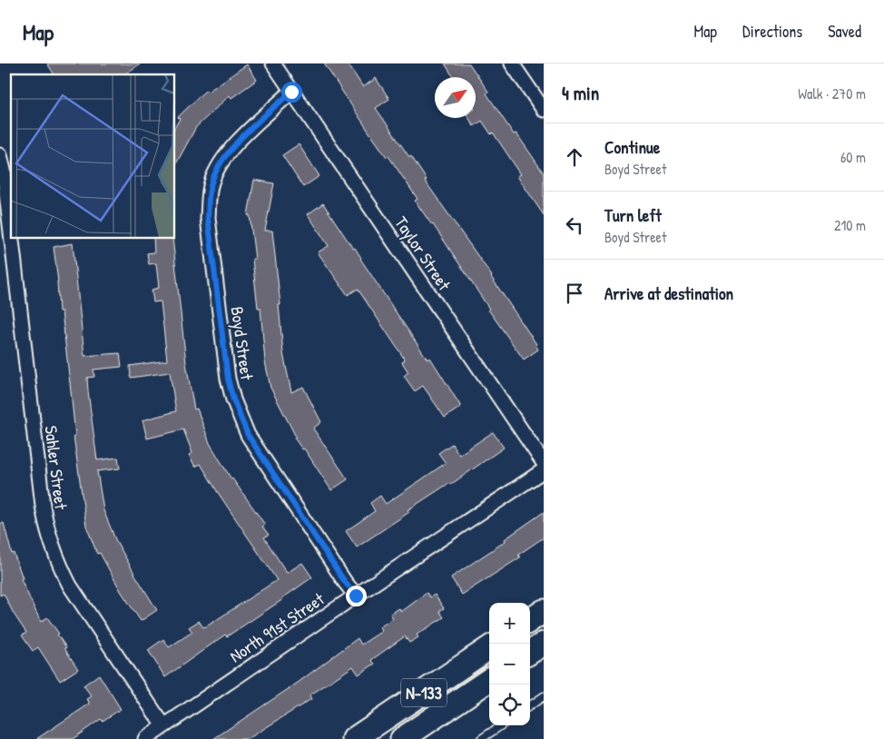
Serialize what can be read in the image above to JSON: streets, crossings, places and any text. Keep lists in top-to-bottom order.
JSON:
{
  "streets": {
    "main road": ["N-133"],
    "street": [
      "Taylor Street",
      "Boyd Street",
      "Sahler Street",
      "North 91st Street"
    ]
  },
  "crossings": [
    ["Taylor Street", "Boyd Street"],
    ["Boyd Street", "North 91st Street"],
    ["Sahler Street", "North 91st Street"]
  ],
  "north": "top right",
  "page": {
    "header": "Map",
    "nav": ["Map", "Directions", "Saved"],
    "heading": ["4 min", "Walk · 270 m"],
    "list": [
      ["Continue", "Boyd Street", "60 m"],
      ["Turn left", "Boyd Street", "210 m"],
      "Arrive at destination"
    ],
    "map_buttons": ["+", "−"]
  }
}
